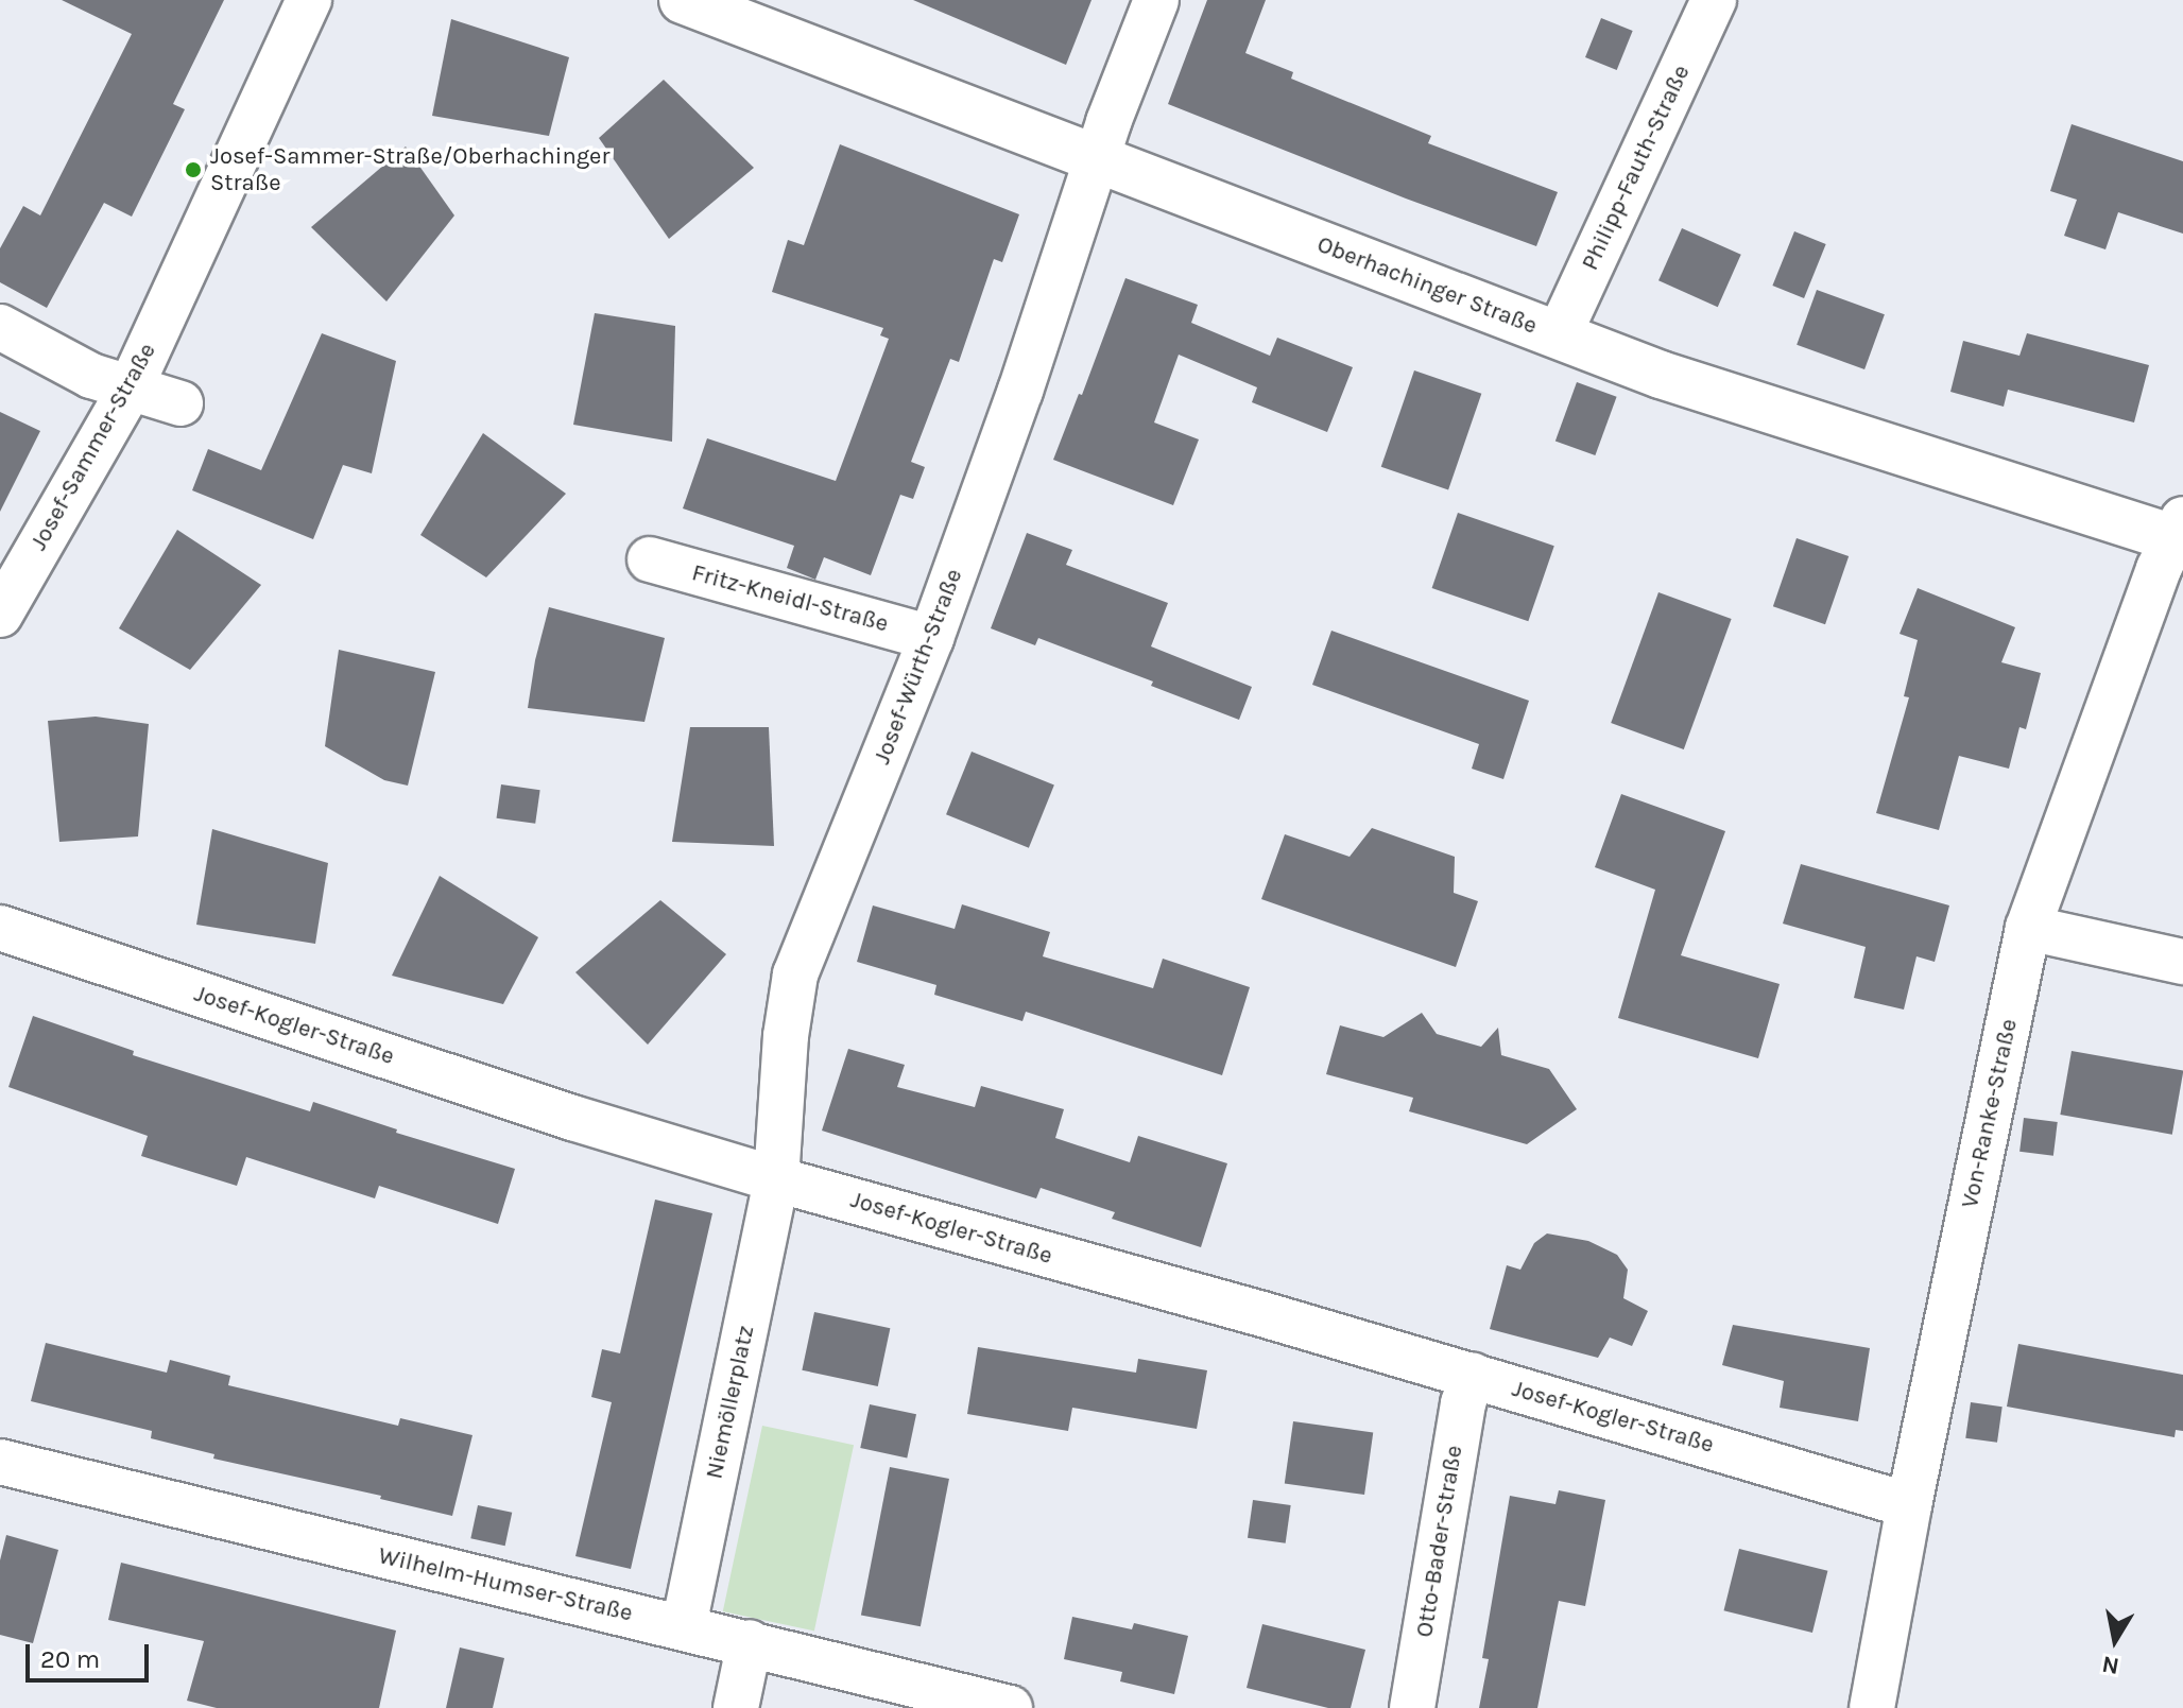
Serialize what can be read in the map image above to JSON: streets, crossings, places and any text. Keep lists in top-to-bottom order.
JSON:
{
  "streets": {
    "main road": ["Oberhachinger Straße"],
    "street": [
      "Philipp-Fauth-Straße",
      "Josef-Sammer-Straße",
      "Fritz-Kneidl-Straße",
      "Josef-Würth-Straße",
      "Josef-Kogler-Straße",
      "Von-Ranke-Straße",
      "Niemöllerplatz",
      "Otto-Bader-Straße",
      "Wilhelm-Humser-Straße"
    ]
  },
  "crossings": [
    ["Philipp-Fauth-Straße", "Oberhachinger Straße"],
    ["Oberhachinger Straße", "Josef-Würth-Straße"],
    ["Oberhachinger Straße", "Von-Ranke-Straße"],
    ["Fritz-Kneidl-Straße", "Josef-Würth-Straße"],
    ["Josef-Würth-Straße", "Josef-Kogler-Straße"],
    ["Josef-Würth-Straße", "Niemöllerplatz"],
    ["Josef-Kogler-Straße", "Von-Ranke-Straße"],
    ["Josef-Kogler-Straße", "Niemöllerplatz"],
    ["Josef-Kogler-Straße", "Otto-Bader-Straße"],
    ["Niemöllerplatz", "Wilhelm-Humser-Straße"]
  ],
  "places": ["Josef-Sammer-Straße/Oberhachinger Straße"],
  "scale_bar": "20 m",
  "north": "bottom"
}
